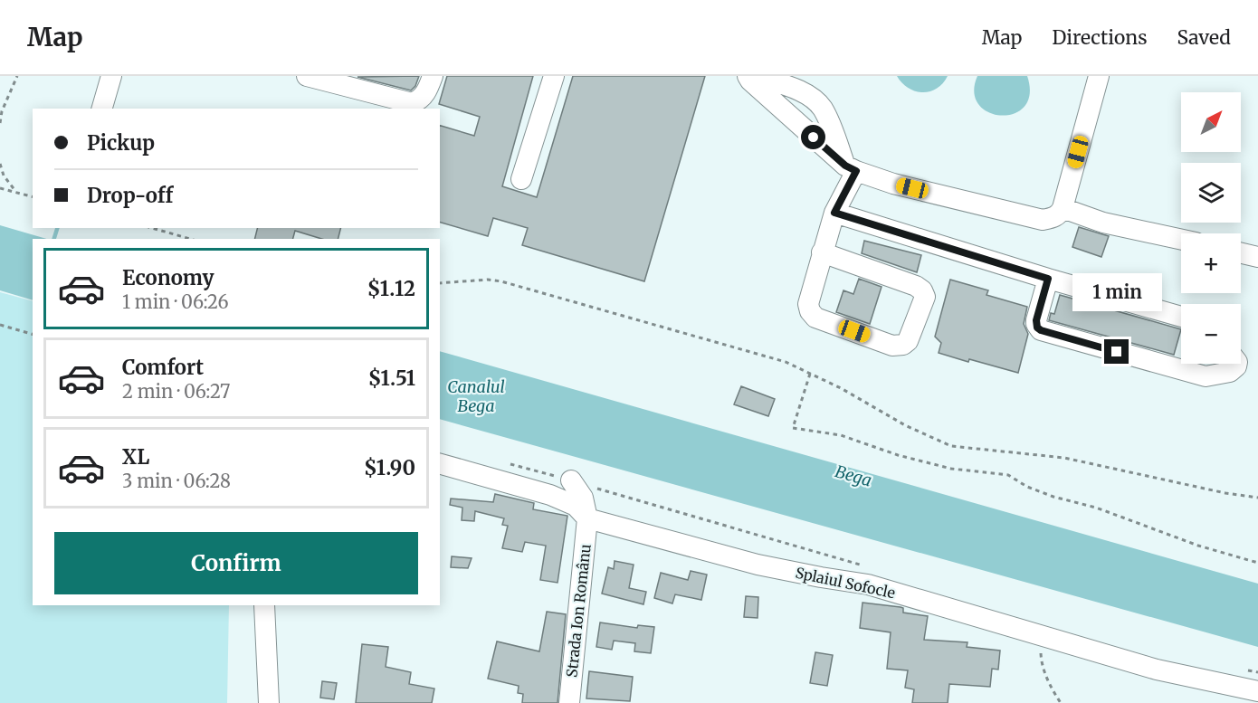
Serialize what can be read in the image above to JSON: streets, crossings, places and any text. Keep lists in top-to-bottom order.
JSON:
{
  "streets": {
    "street": ["Splaiul Sofocle", "Strada Ion Românu"]
  },
  "crossings": [
    ["Splaiul Sofocle", "Strada Ion Românu"]
  ],
  "water": ["Canalul Bega", "Bega"],
  "north": "top right",
  "page": {
    "header": "Map",
    "nav": ["Map", "Directions", "Saved"],
    "map_buttons": ["+", "−"],
    "banner": ["Pickup", "Drop-off"],
    "list": [
      {
        "name": "Economy",
        "note": "1 min · 06:26",
        "value": "$1.12"
      },
      {
        "name": "Comfort",
        "note": "2 min · 06:27",
        "value": "$1.51"
      },
      {
        "name": "XL",
        "note": "3 min · 06:28",
        "value": "$1.90"
      }
    ],
    "bubble": "1 min",
    "buttons": "Confirm"
  }
}
